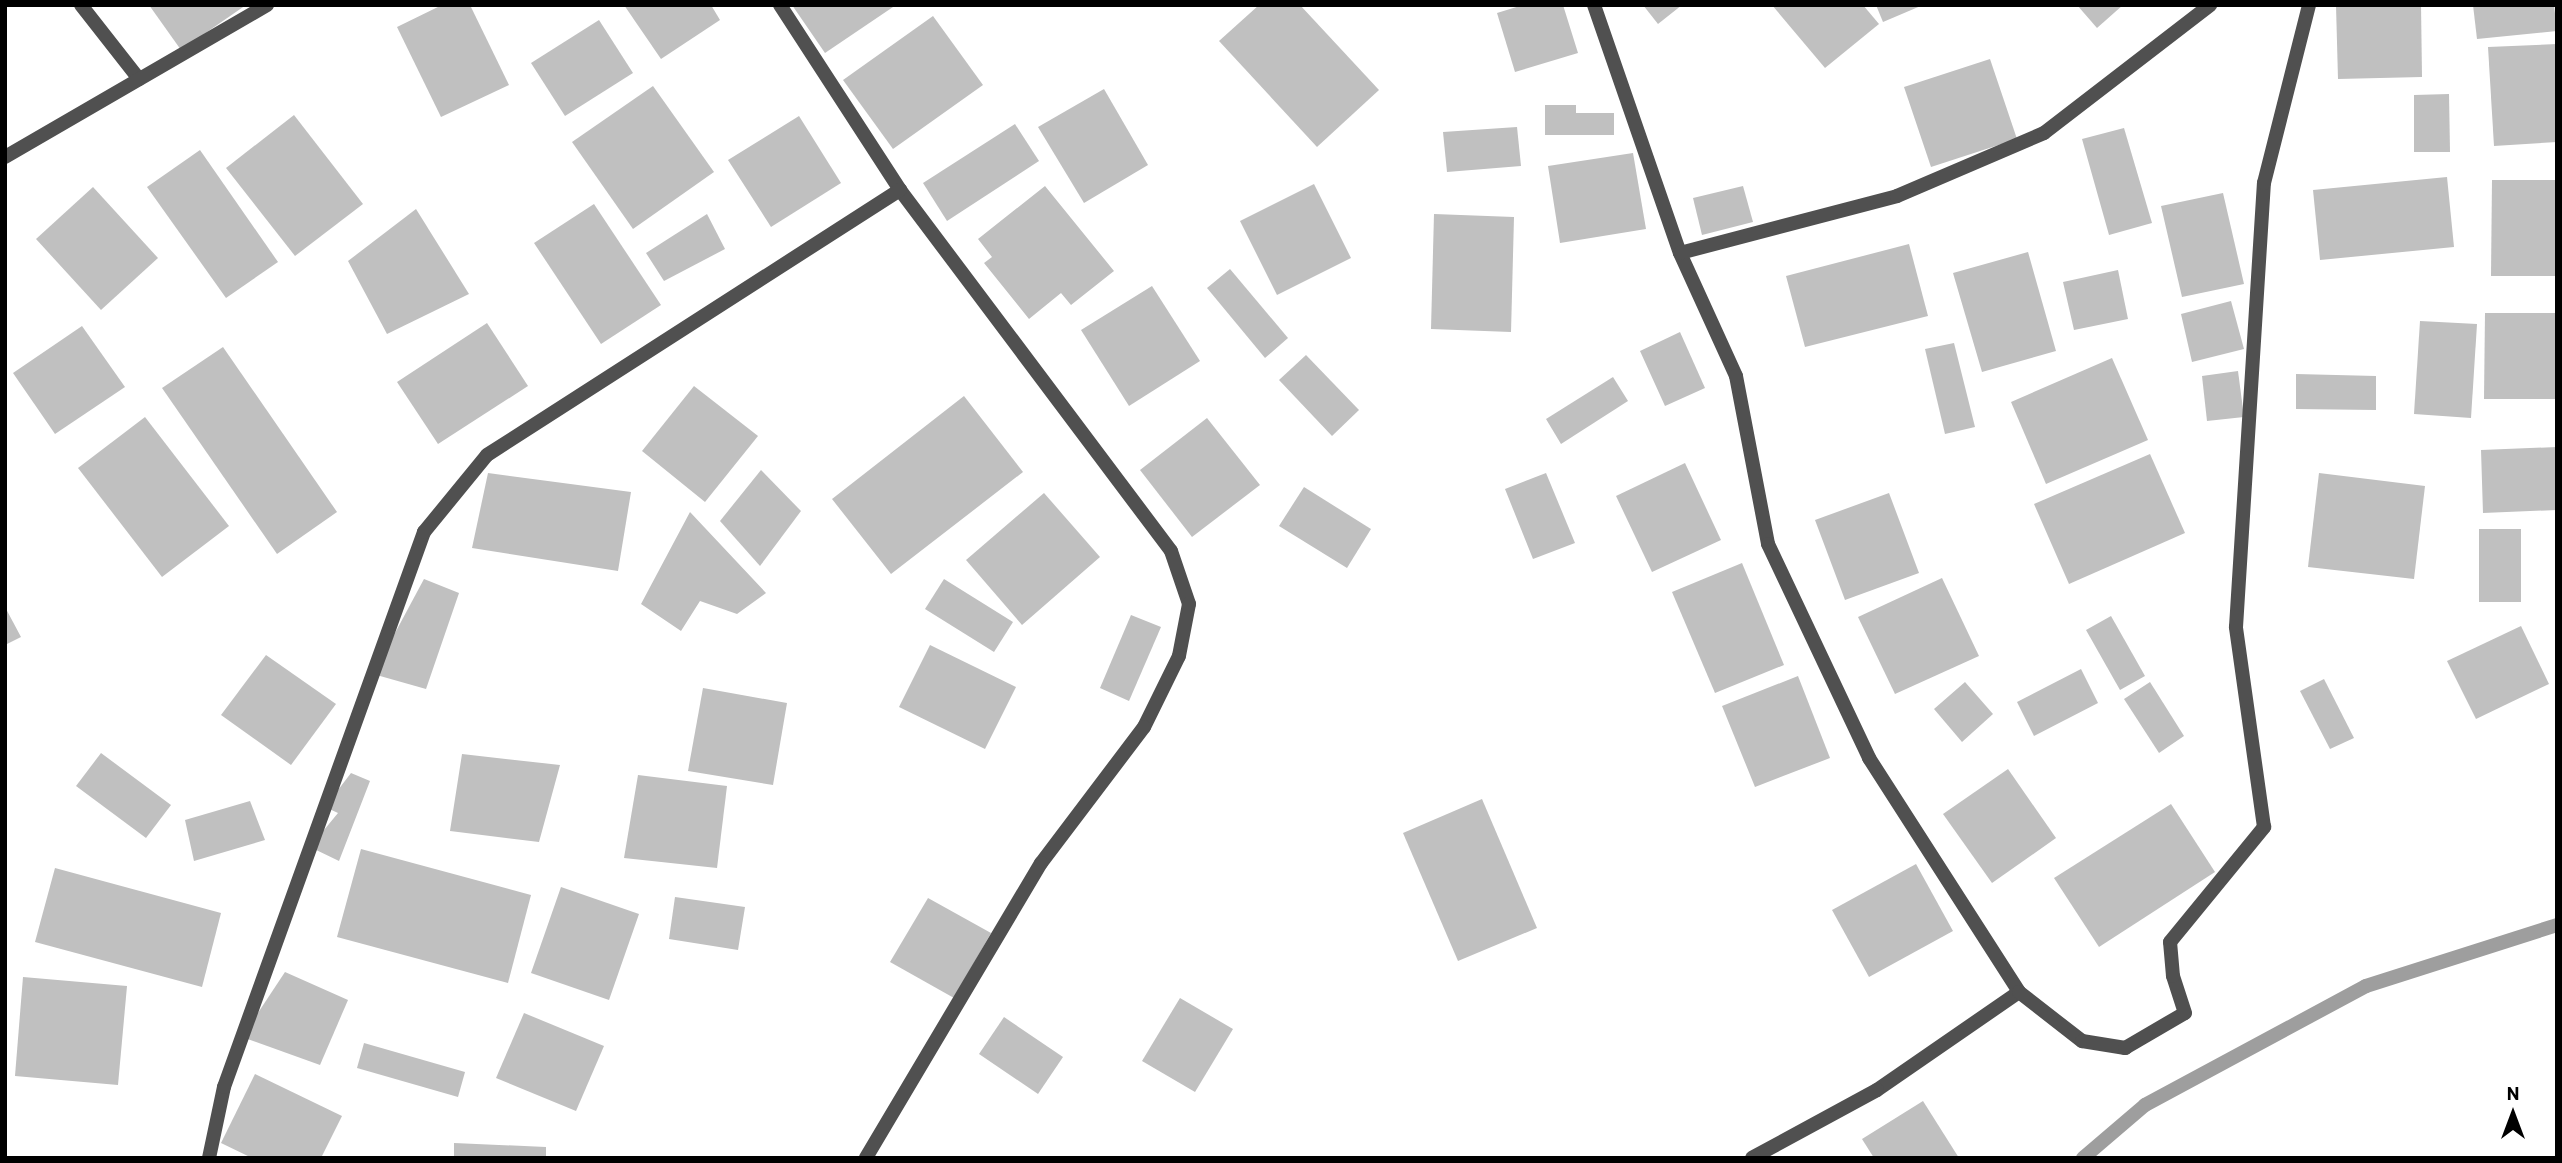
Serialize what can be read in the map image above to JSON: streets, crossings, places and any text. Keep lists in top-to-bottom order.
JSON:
{
  "north": "top"
}
